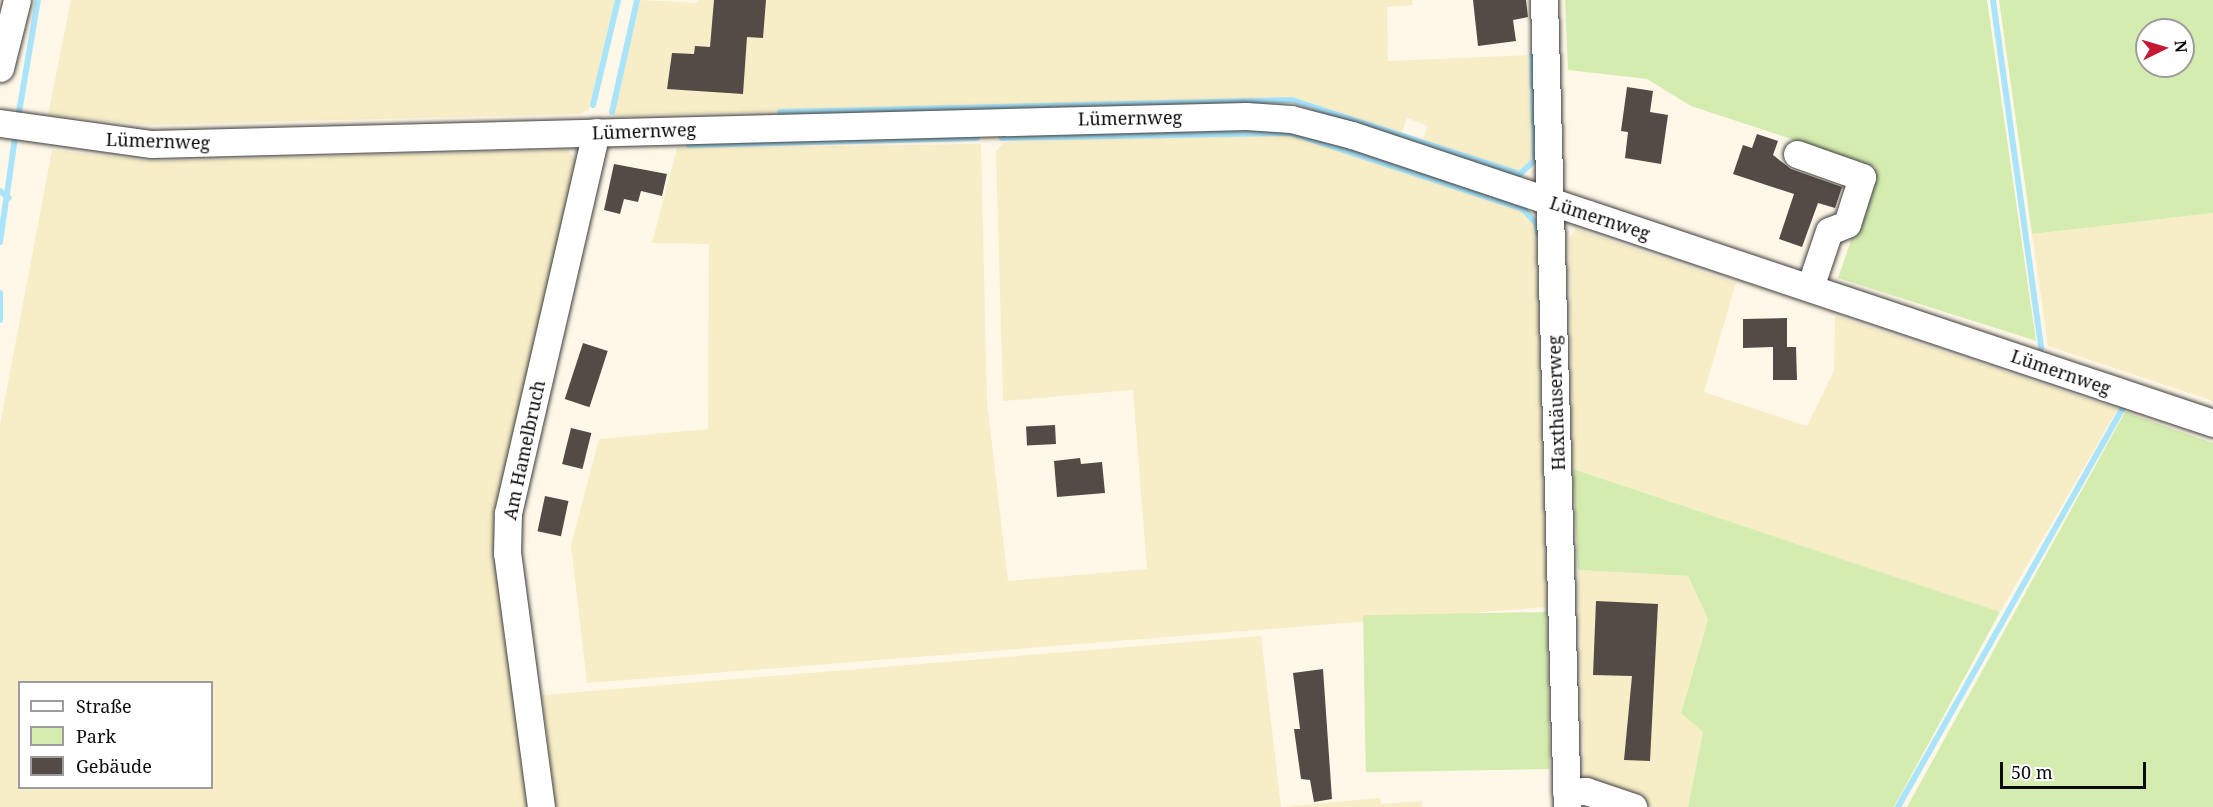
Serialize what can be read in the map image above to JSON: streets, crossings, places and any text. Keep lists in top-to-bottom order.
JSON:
{
  "streets": {
    "street": ["Lümernweg", "Haxthäuserweg", "Am Hamelbruch"]
  },
  "crossings": [
    ["Lümernweg", "Haxthäuserweg"],
    ["Lümernweg", "Am Hamelbruch"]
  ],
  "legend": ["Straße", "Park", "Gebäude"],
  "scale_bar": "50 m",
  "north": "right"
}
